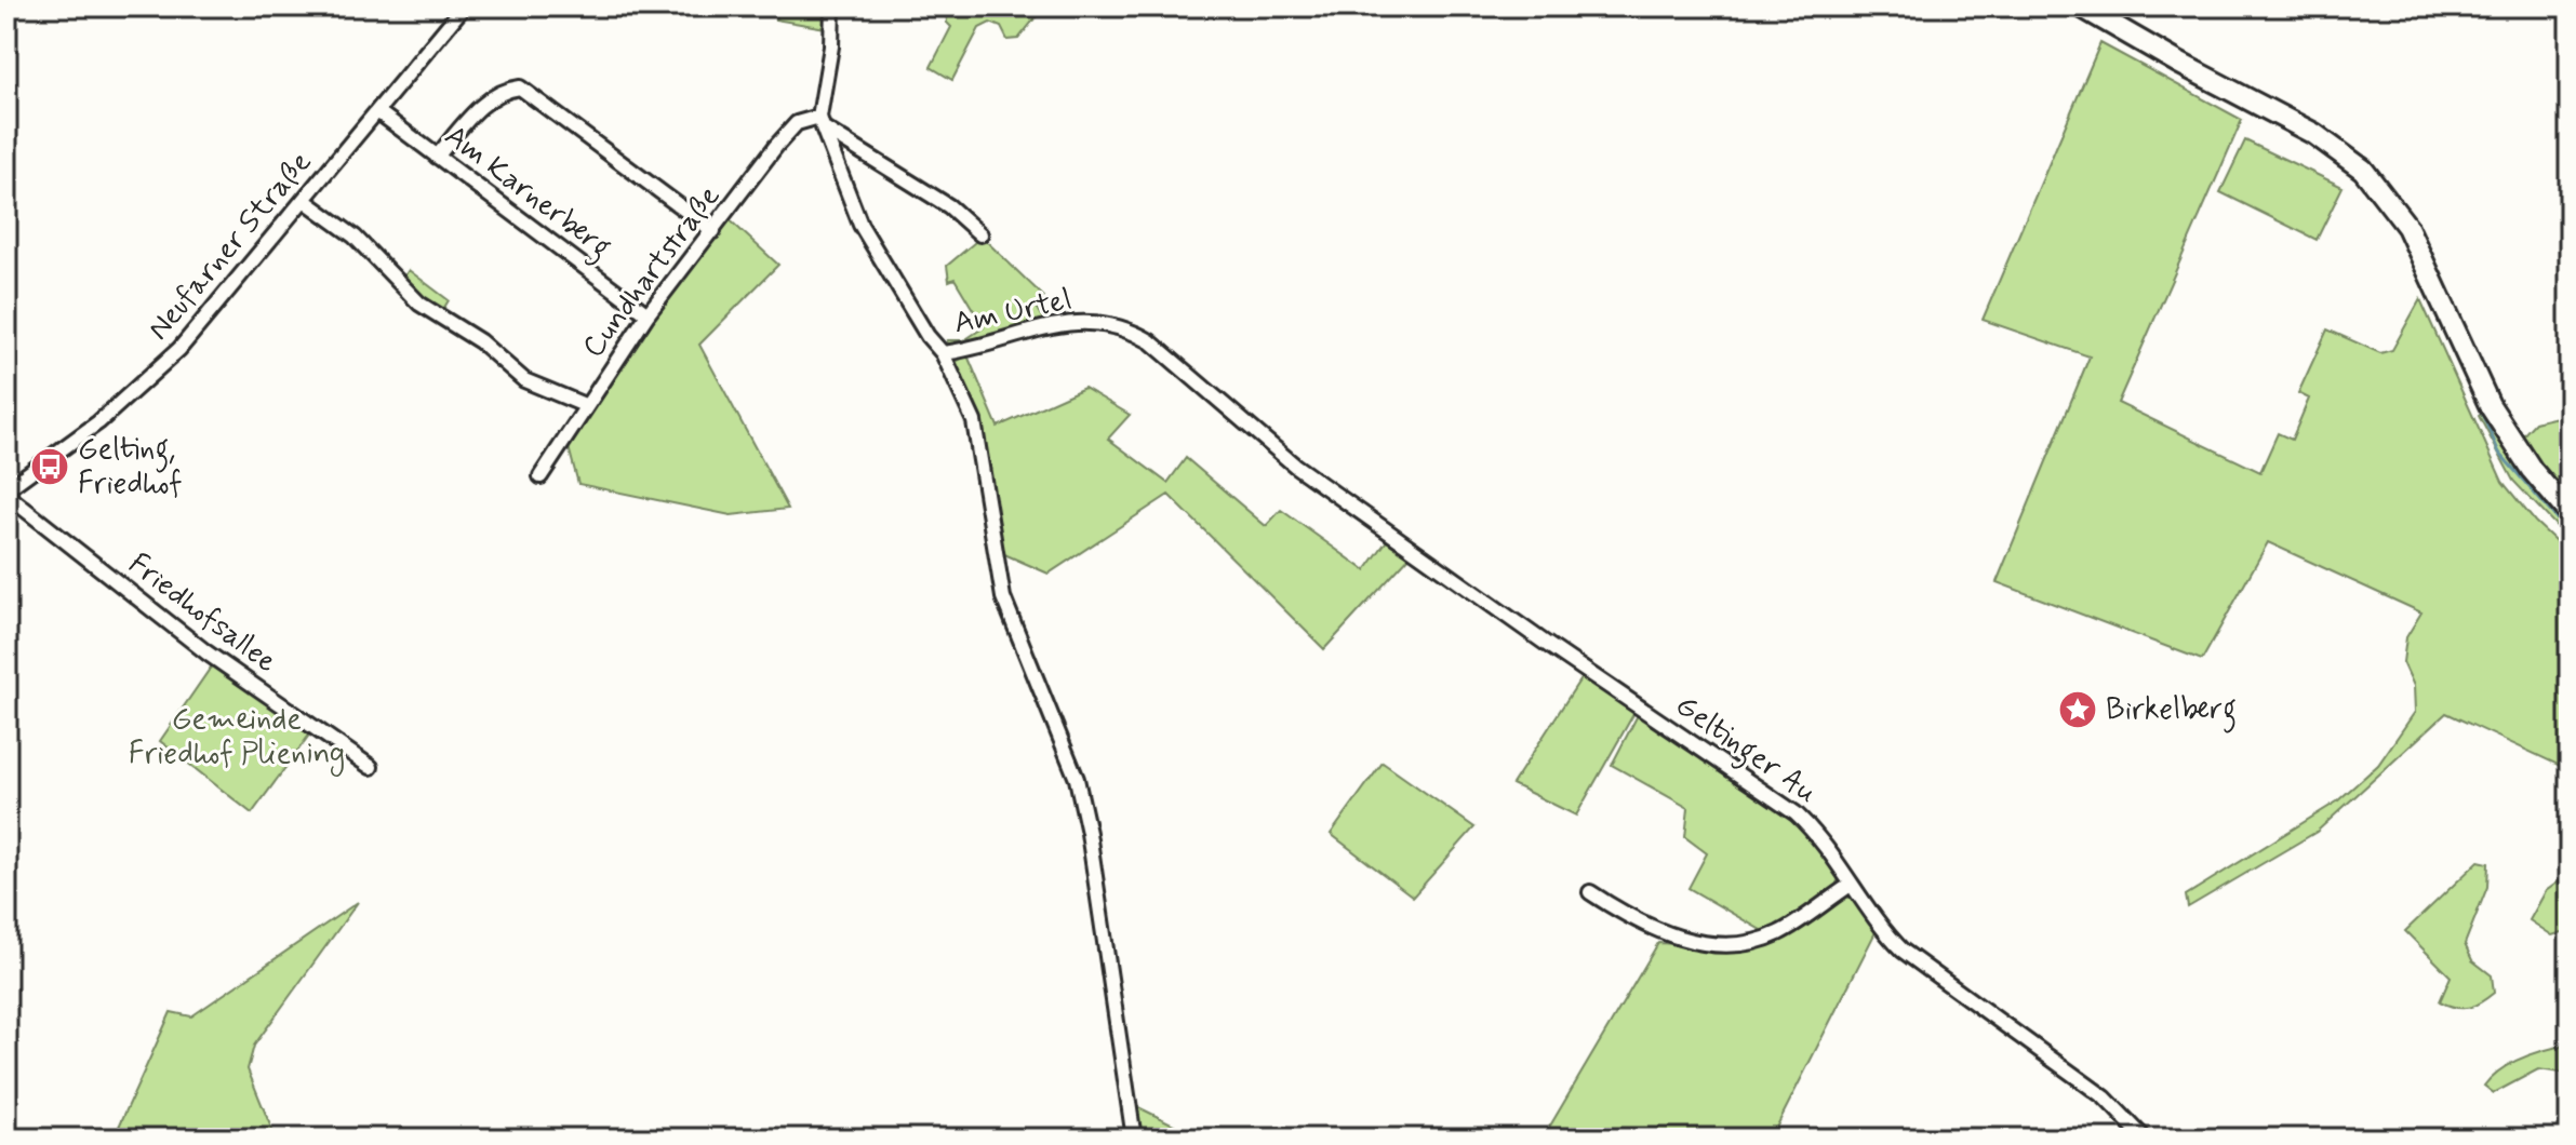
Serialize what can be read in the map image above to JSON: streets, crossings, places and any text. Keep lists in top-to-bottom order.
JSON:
{
  "streets": {
    "street": [
      "Am Karnerberg",
      "Neufarner Straße",
      "Cundhartstraße",
      "Am Urtel",
      "Friedhofsallee",
      "Geltinger Au"
    ]
  },
  "crossings": [
    ["Am Karnerberg", "Neufarner Straße"],
    ["Am Karnerberg", "Cundhartstraße"],
    ["Neufarner Straße", "Friedhofsallee"],
    ["Cundhartstraße", "Am Urtel"],
    ["Am Urtel", "Geltinger Au"]
  ],
  "parks": ["Gemeinde Friedhof Pliening"],
  "places": {
    "bus stop": ["Gelting, Friedhof"],
    "place": ["Birkelberg"]
  }
}
